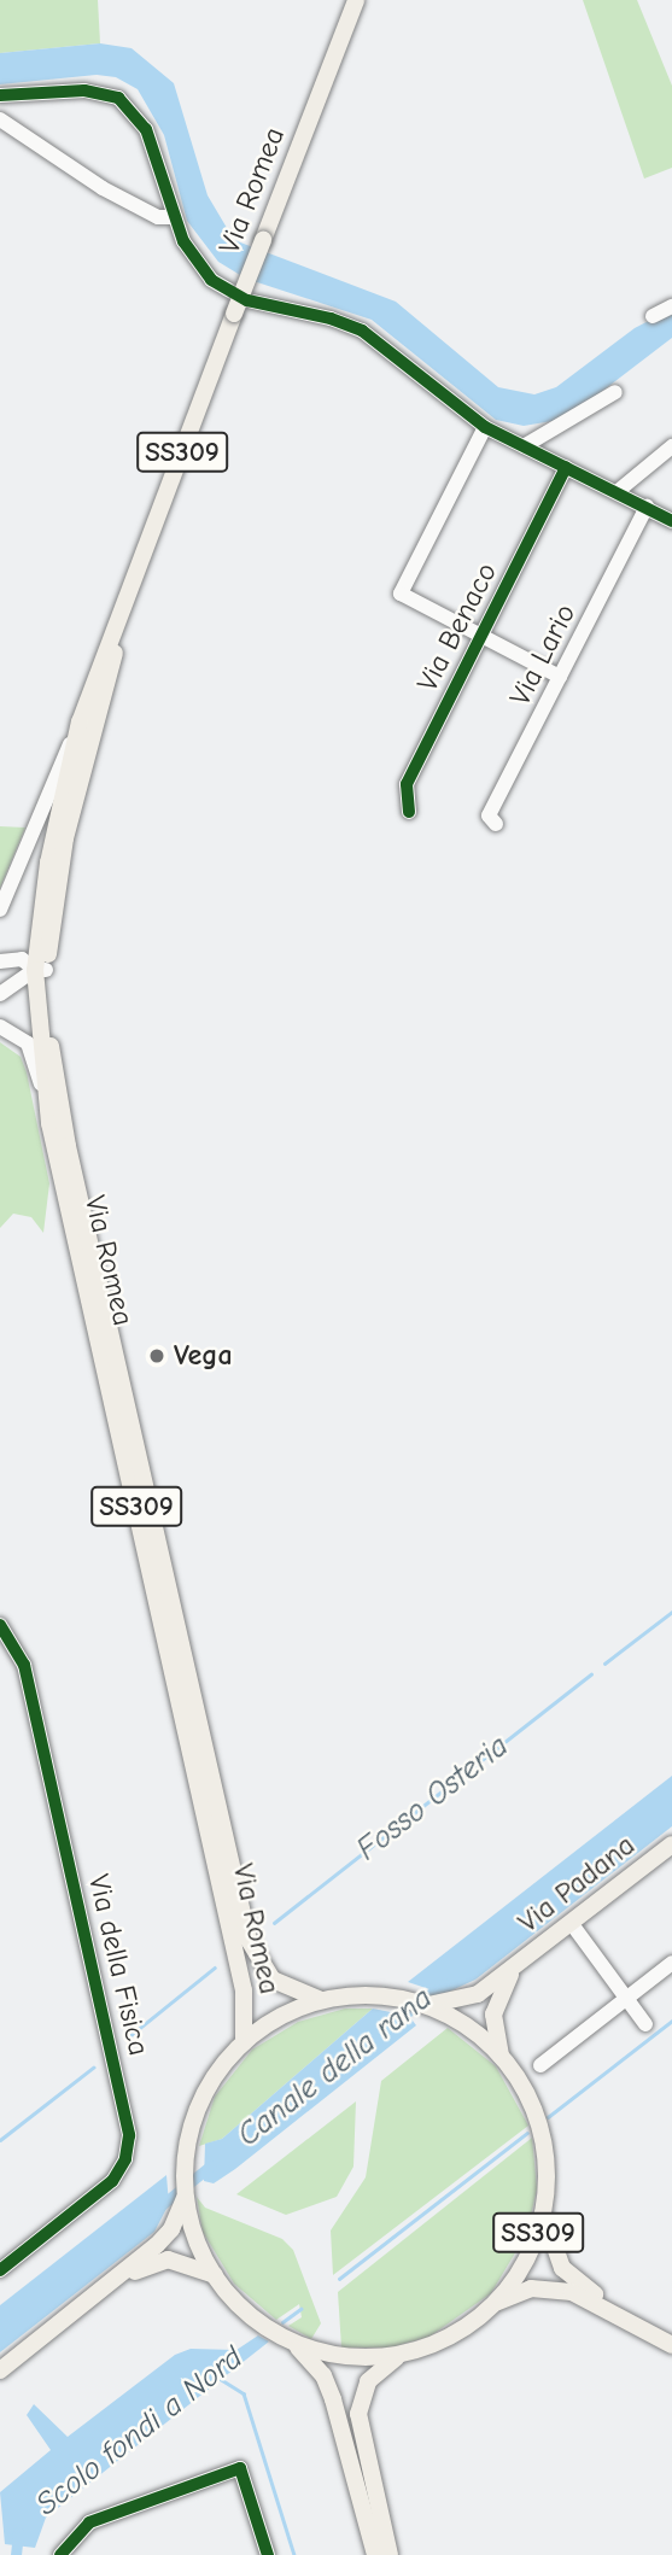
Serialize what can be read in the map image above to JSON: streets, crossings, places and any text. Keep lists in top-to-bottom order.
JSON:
{
  "streets": {
    "main road": ["Via Romea", "SS309", "Via Padana"],
    "street": ["Via Benaco", "Via Lario", "Via della Fisica"]
  },
  "crossings": [
    ["Via Romea", "SS309"],
    ["SS309", "Via Padana"]
  ],
  "water": ["Fosso Osteria", "Canale della rana", "Scolo fondi a Nord"],
  "places": ["Vega"]
}
